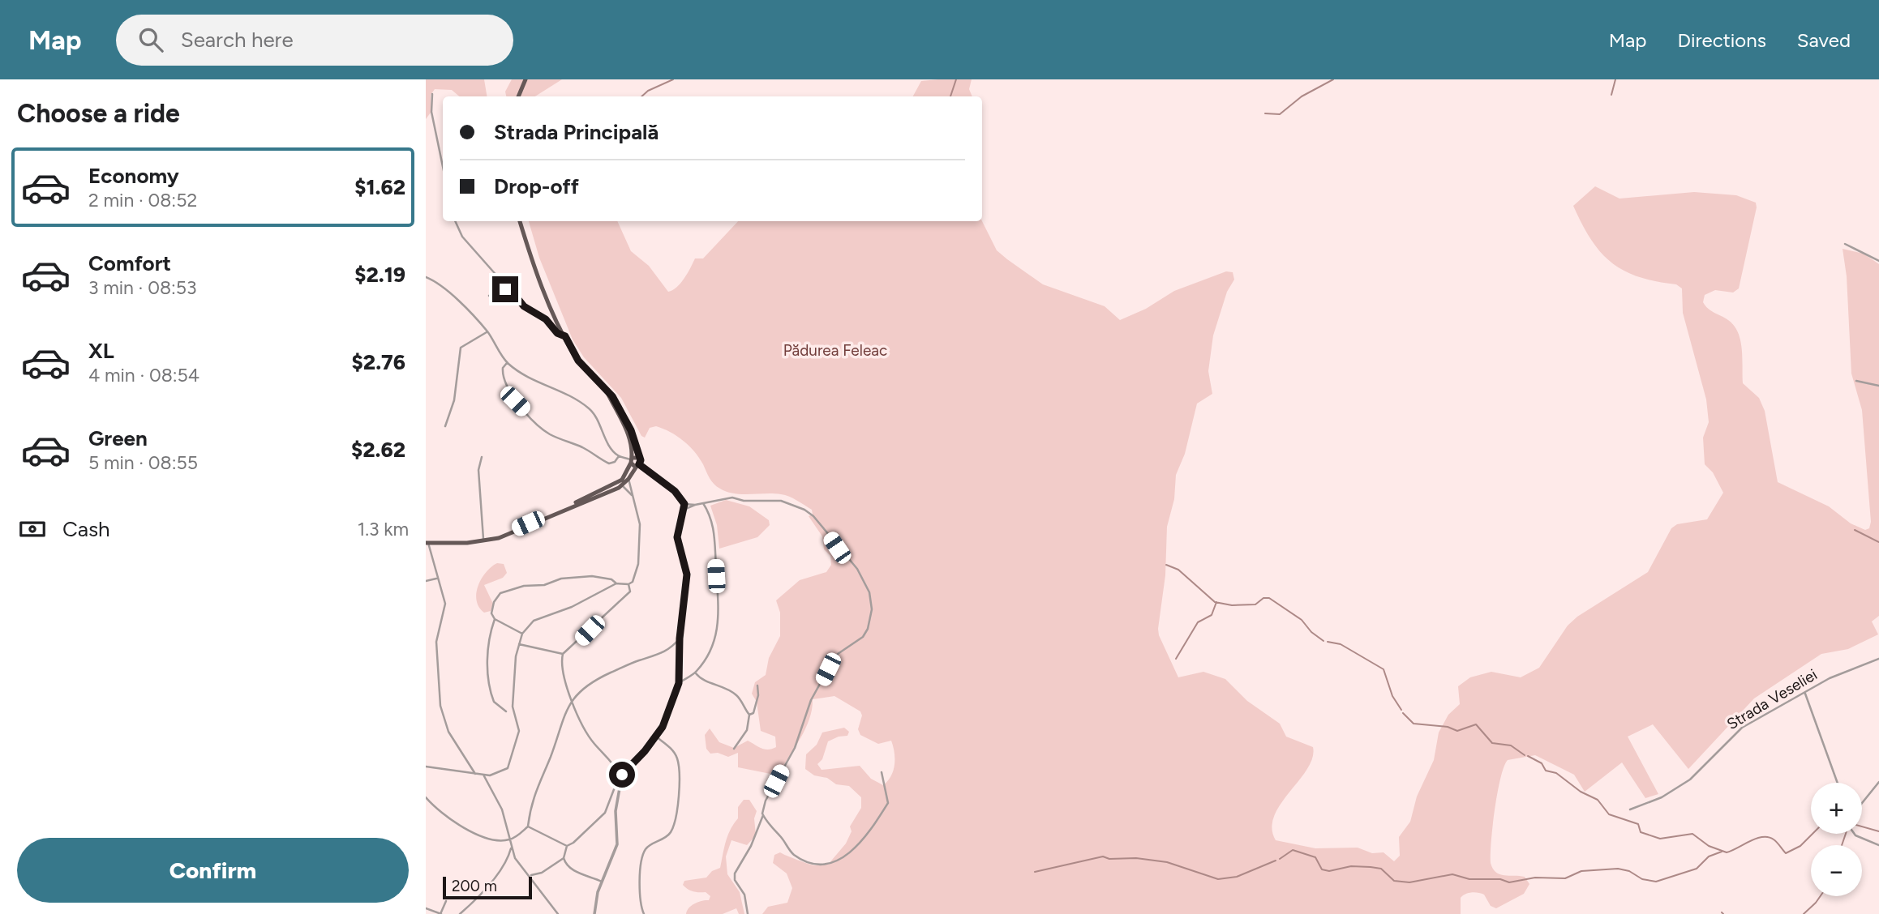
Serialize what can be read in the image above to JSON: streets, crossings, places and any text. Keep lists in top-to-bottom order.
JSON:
{
  "streets": {
    "street": ["Strada Veseliei"]
  },
  "parks": ["Pădurea Feleac"],
  "scale_bar": "200 m",
  "page": {
    "header": "Map",
    "search": "Search here",
    "nav": ["Map", "Directions", "Saved"],
    "heading": "Choose a ride",
    "banner": ["Strada Principală", "Drop-off"],
    "list": [
      {
        "name": "Economy",
        "note": "2 min · 08:52",
        "value": "$1.62"
      },
      {
        "name": "Comfort",
        "note": "3 min · 08:53",
        "value": "$2.19"
      },
      {
        "name": "XL",
        "note": "4 min · 08:54",
        "value": "$2.76"
      },
      {
        "name": "Green",
        "note": "5 min · 08:55",
        "value": "$2.62"
      }
    ],
    "pay": ["Cash", "1.3 km"],
    "map_buttons": ["+", "−"],
    "buttons": "Confirm",
    "scale": "200 m"
  }
}
